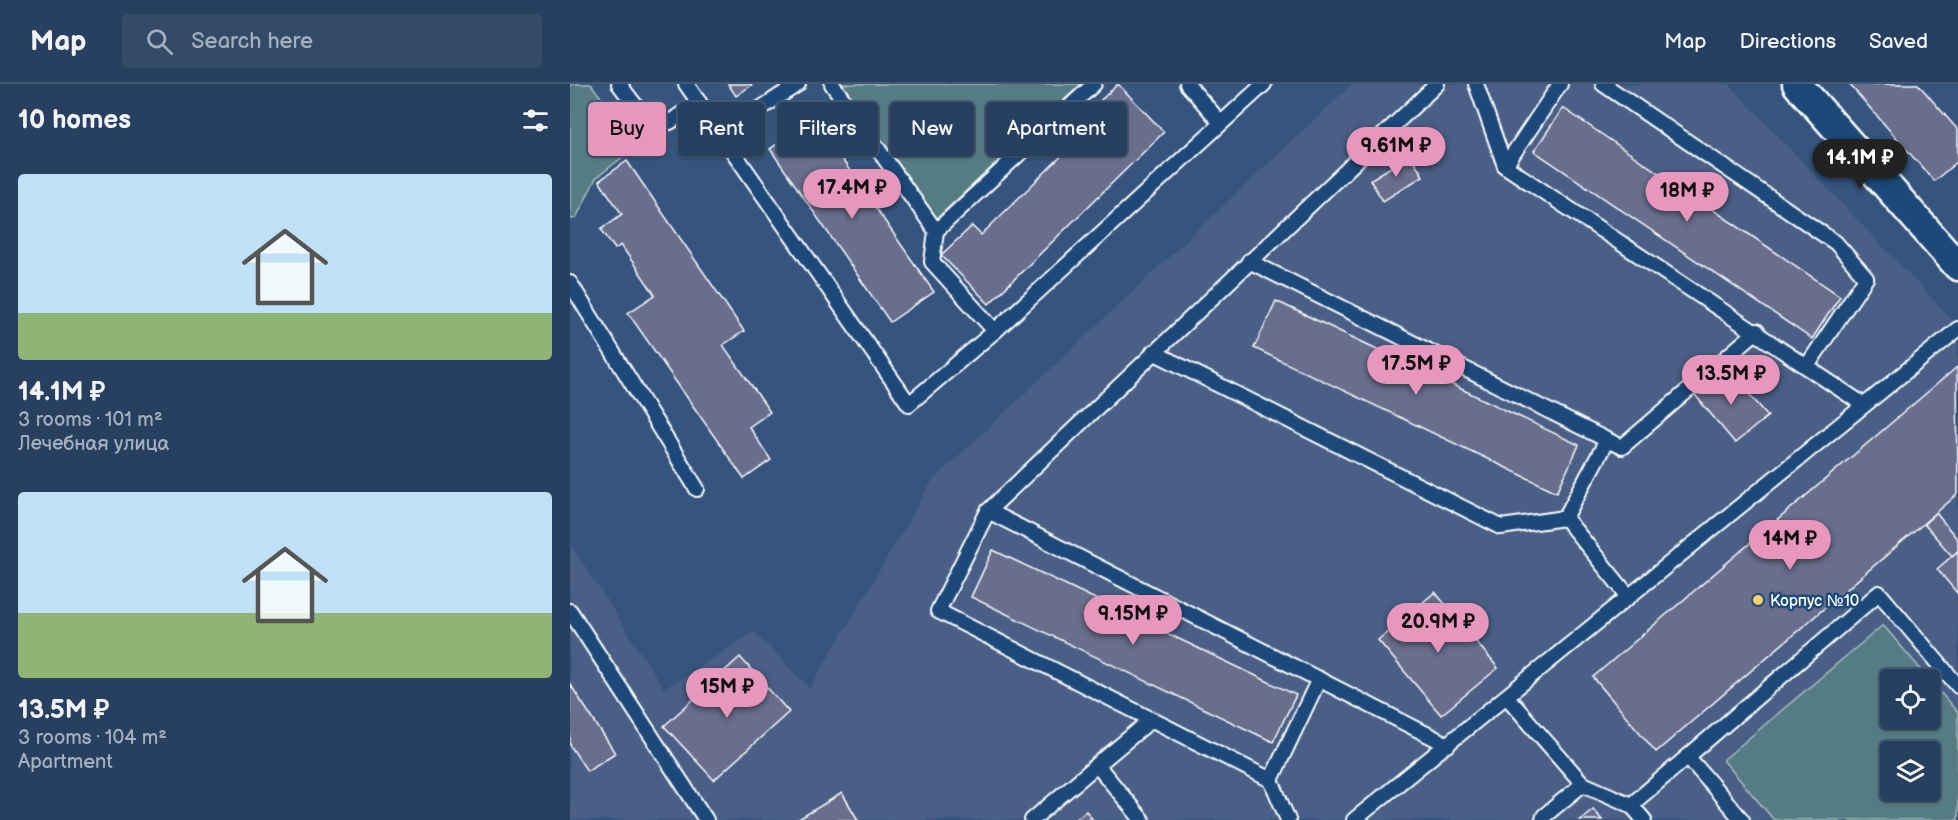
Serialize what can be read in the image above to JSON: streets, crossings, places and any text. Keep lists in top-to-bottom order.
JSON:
{
  "places": ["Корпус №10"],
  "page": {
    "header": "Map",
    "search": "Search here",
    "nav": ["Map", "Directions", "Saved"],
    "heading": "10 homes",
    "chip": [
      "Buy",
      "Rent",
      "Filters",
      "New",
      "Apartment"
    ],
    "price": [
      "9.61M ₽",
      "14.1M ₽",
      "17.4M ₽",
      "18M ₽",
      "17.5M ₽",
      "13.5M ₽",
      "14M ₽",
      "9.15M ₽",
      "20.9M ₽",
      "15M ₽"
    ],
    "list": [
      {
        "name": "14.1M ₽",
        "note": "3 rooms · 101 m² · Лечебная улица"
      },
      {
        "name": "13.5M ₽",
        "note": "3 rooms · 104 m² · Apartment"
      }
    ]
  }
}
